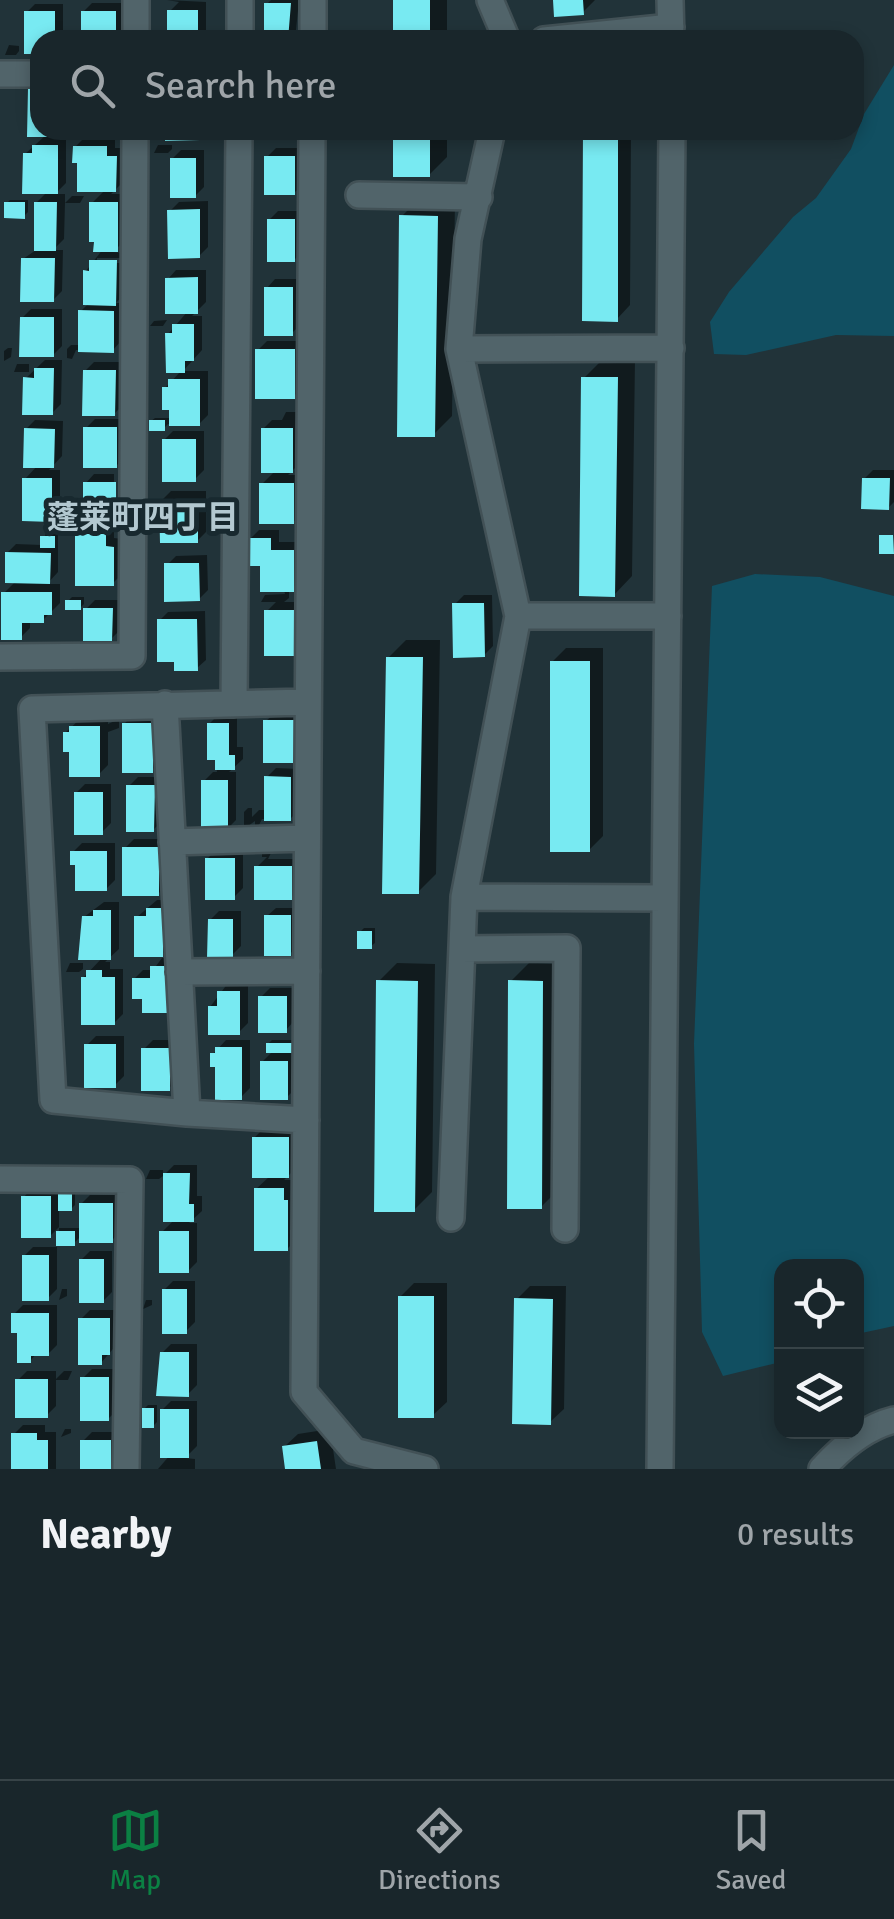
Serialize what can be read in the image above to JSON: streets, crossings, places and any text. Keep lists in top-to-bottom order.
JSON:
{
  "districts": ["蓬莱町四丁目"],
  "page": {
    "search": "Search here",
    "heading": ["Nearby", "0 results"],
    "nav": ["Map", "Directions", "Saved"]
  }
}
